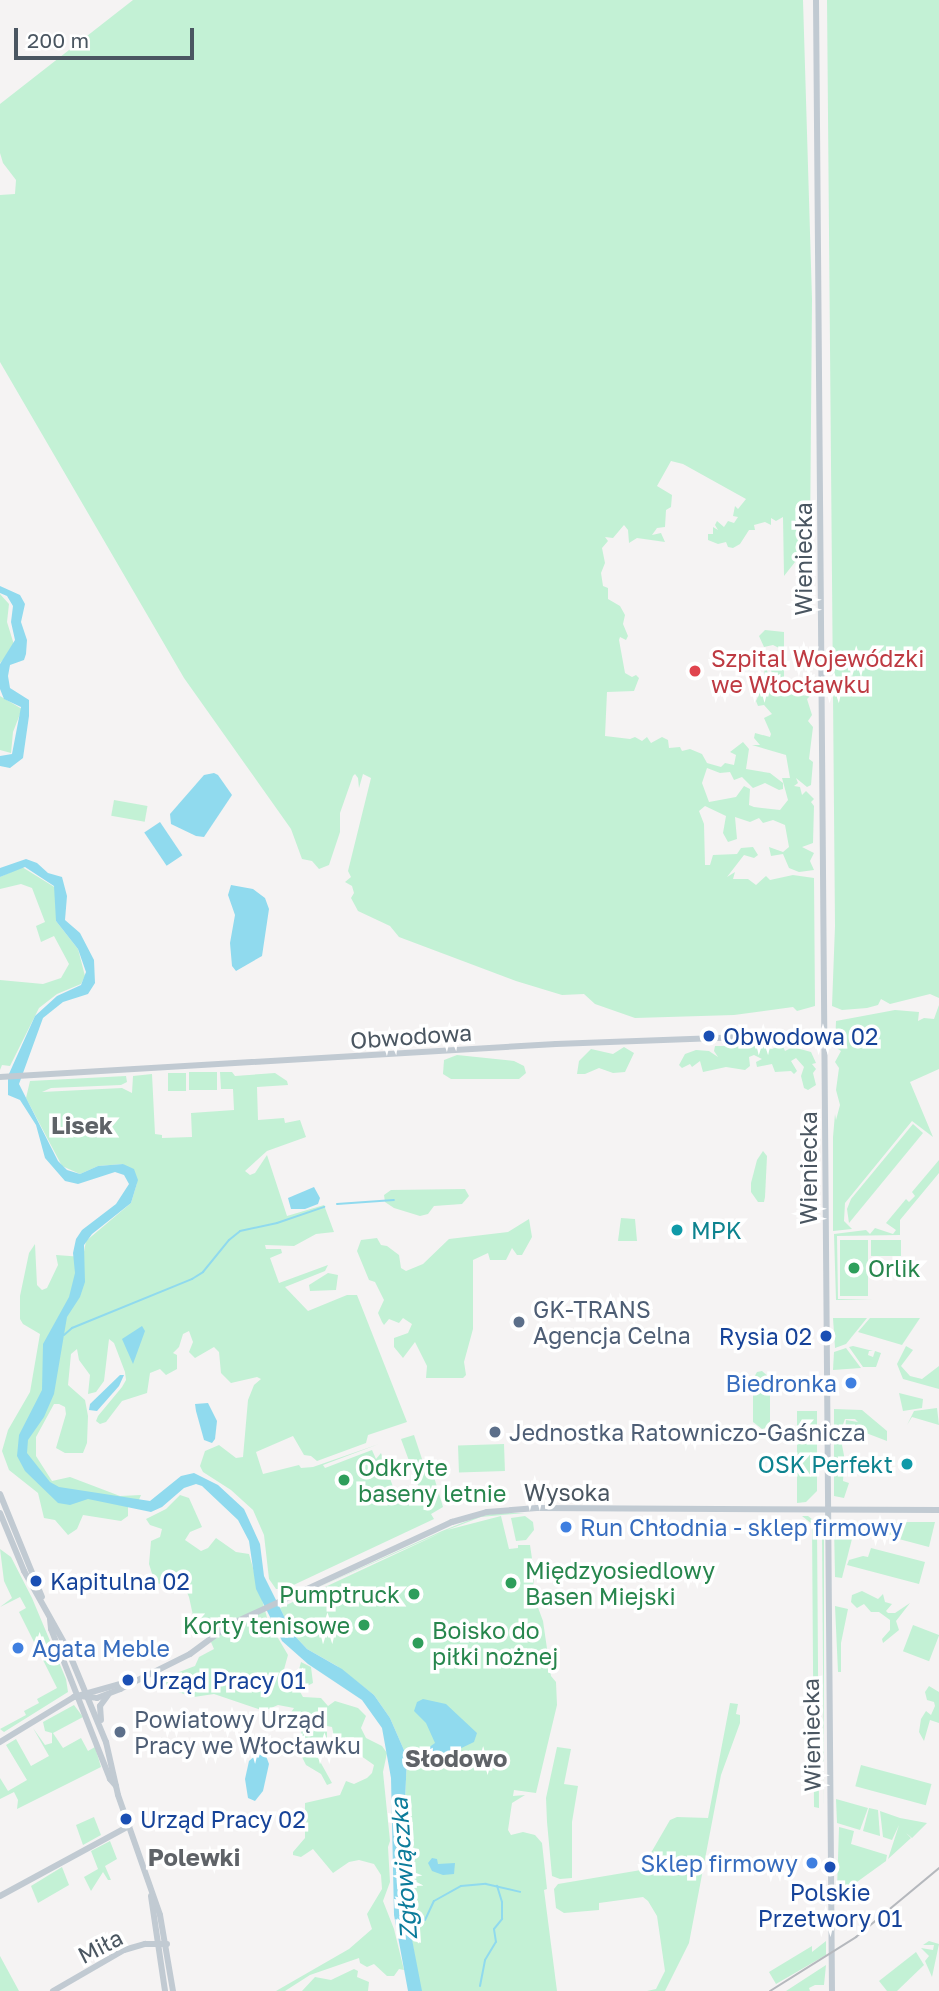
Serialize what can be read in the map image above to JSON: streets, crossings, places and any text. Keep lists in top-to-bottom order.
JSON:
{
  "streets": {
    "street": [
      "Wieniecka",
      "Obwodowa",
      "Wysoka",
      "Miła"
    ]
  },
  "crossings": [
    ["Wieniecka", "Obwodowa"],
    ["Wieniecka", "Wysoka"]
  ],
  "districts": ["Lisek", "Słodowo", "Polewki"],
  "water": ["Zgłowiączka"],
  "places": [
    "Szpital Wojewódzki we Włocławku",
    "Obwodowa 02",
    "MPK",
    "Orlik",
    "GK-TRANS Agencja Celna",
    "Rysia 02",
    "Biedronka",
    "Jednostka Ratowniczo-Gaśnicza",
    "OSK Perfekt",
    "Odkryte baseny letnie",
    "Run Chłodnia - sklep firmowy",
    "Kapitulna 02",
    "Międzyosiedlowy Basen Miejski",
    "Pumptruck",
    "Korty tenisowe",
    "Boisko do piłki nożnej",
    "Agata Meble",
    "Urząd Pracy 01",
    "Powiatowy Urząd Pracy we Włocławku",
    "Urząd Pracy 02",
    "Sklep firmowy",
    "Polskie Przetwory 01"
  ],
  "scale_bar": "200 m"
}
